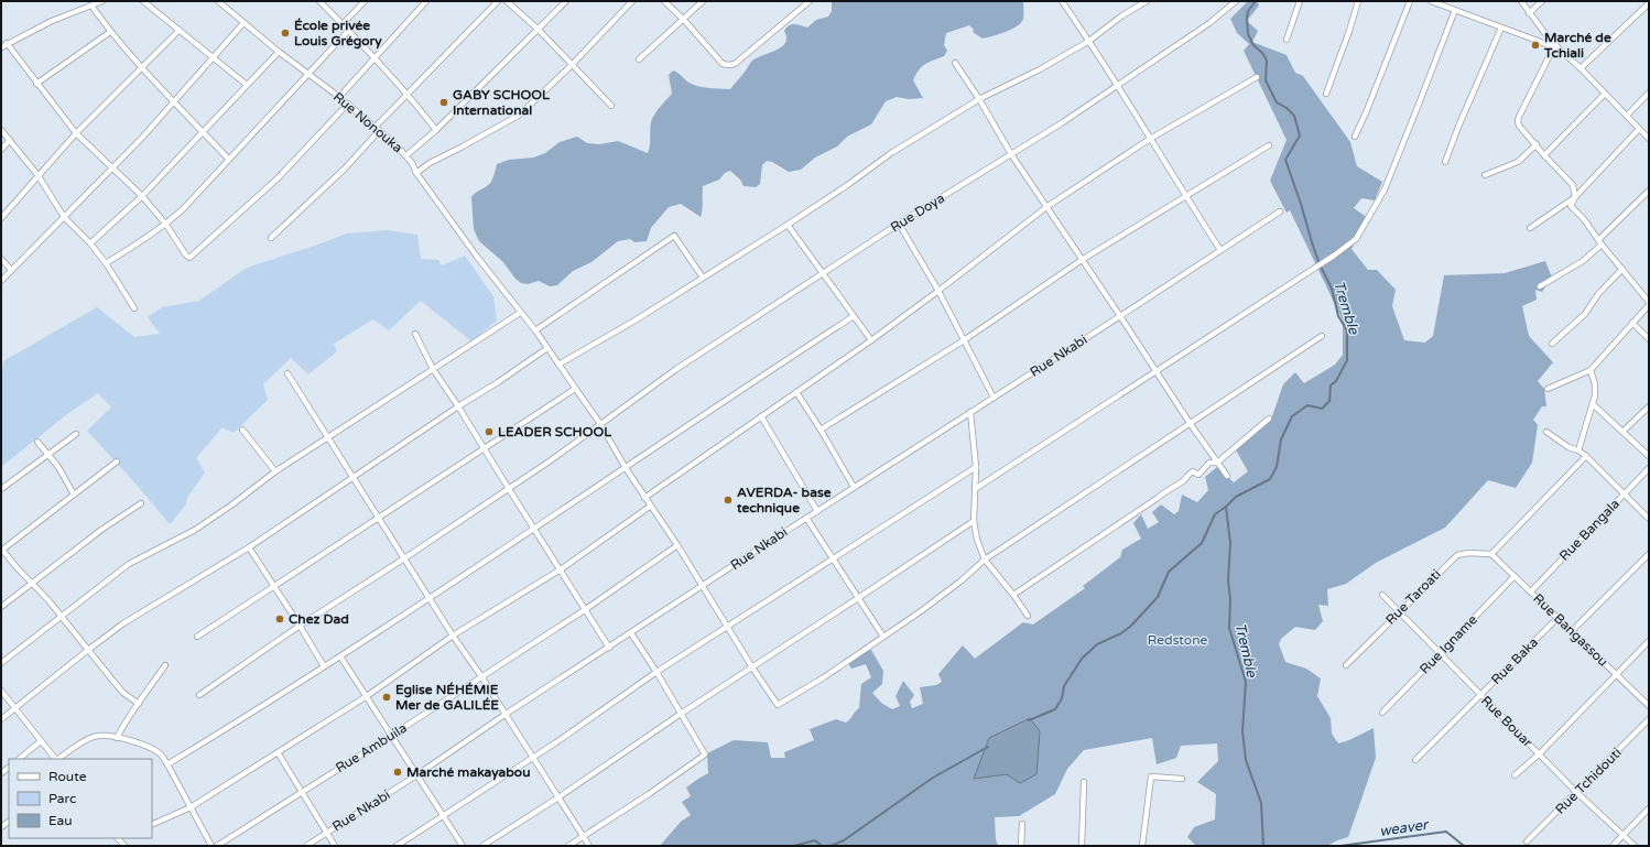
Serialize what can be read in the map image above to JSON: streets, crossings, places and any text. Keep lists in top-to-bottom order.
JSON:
{
  "streets": {
    "street": [
      "Rue Nonouka",
      "Rue Doya",
      "Rue Nkabi",
      "Rue Bangala",
      "Rue Taroati",
      "Rue Bangassou",
      "Rue Igname",
      "Rue Baka",
      "Rue Bouar",
      "Rue Ambuila",
      "Rue Tchidouti"
    ]
  },
  "crossings": [
    ["Rue Nonouka", "Rue Doya"],
    ["Rue Nonouka", "Rue Nkabi"],
    ["Rue Nonouka", "Rue Ambuila"],
    ["Rue Bangala", "Rue Bangassou"],
    ["Rue Taroati", "Rue Bangassou"],
    ["Rue Taroati", "Rue Bouar"],
    ["Rue Bangassou", "Rue Igname"],
    ["Rue Bangassou", "Rue Baka"],
    ["Rue Igname", "Rue Bouar"],
    ["Rue Baka", "Rue Bouar"],
    ["Rue Bouar", "Rue Tchidouti"]
  ],
  "water": ["Tremble", "weaver"],
  "parks": ["Redstone"],
  "places": [
    "École privée Louis Grégory",
    "Marché de Tchiali",
    "GABY SCHOOL International",
    "LEADER SCHOOL",
    "AVERDA- base technique",
    "Chez Dad",
    "Eglise NÉHÉMIE Mer de GALILÉE",
    "Marché makayabou"
  ],
  "legend": ["Route", "Parc", "Eau"]
}
